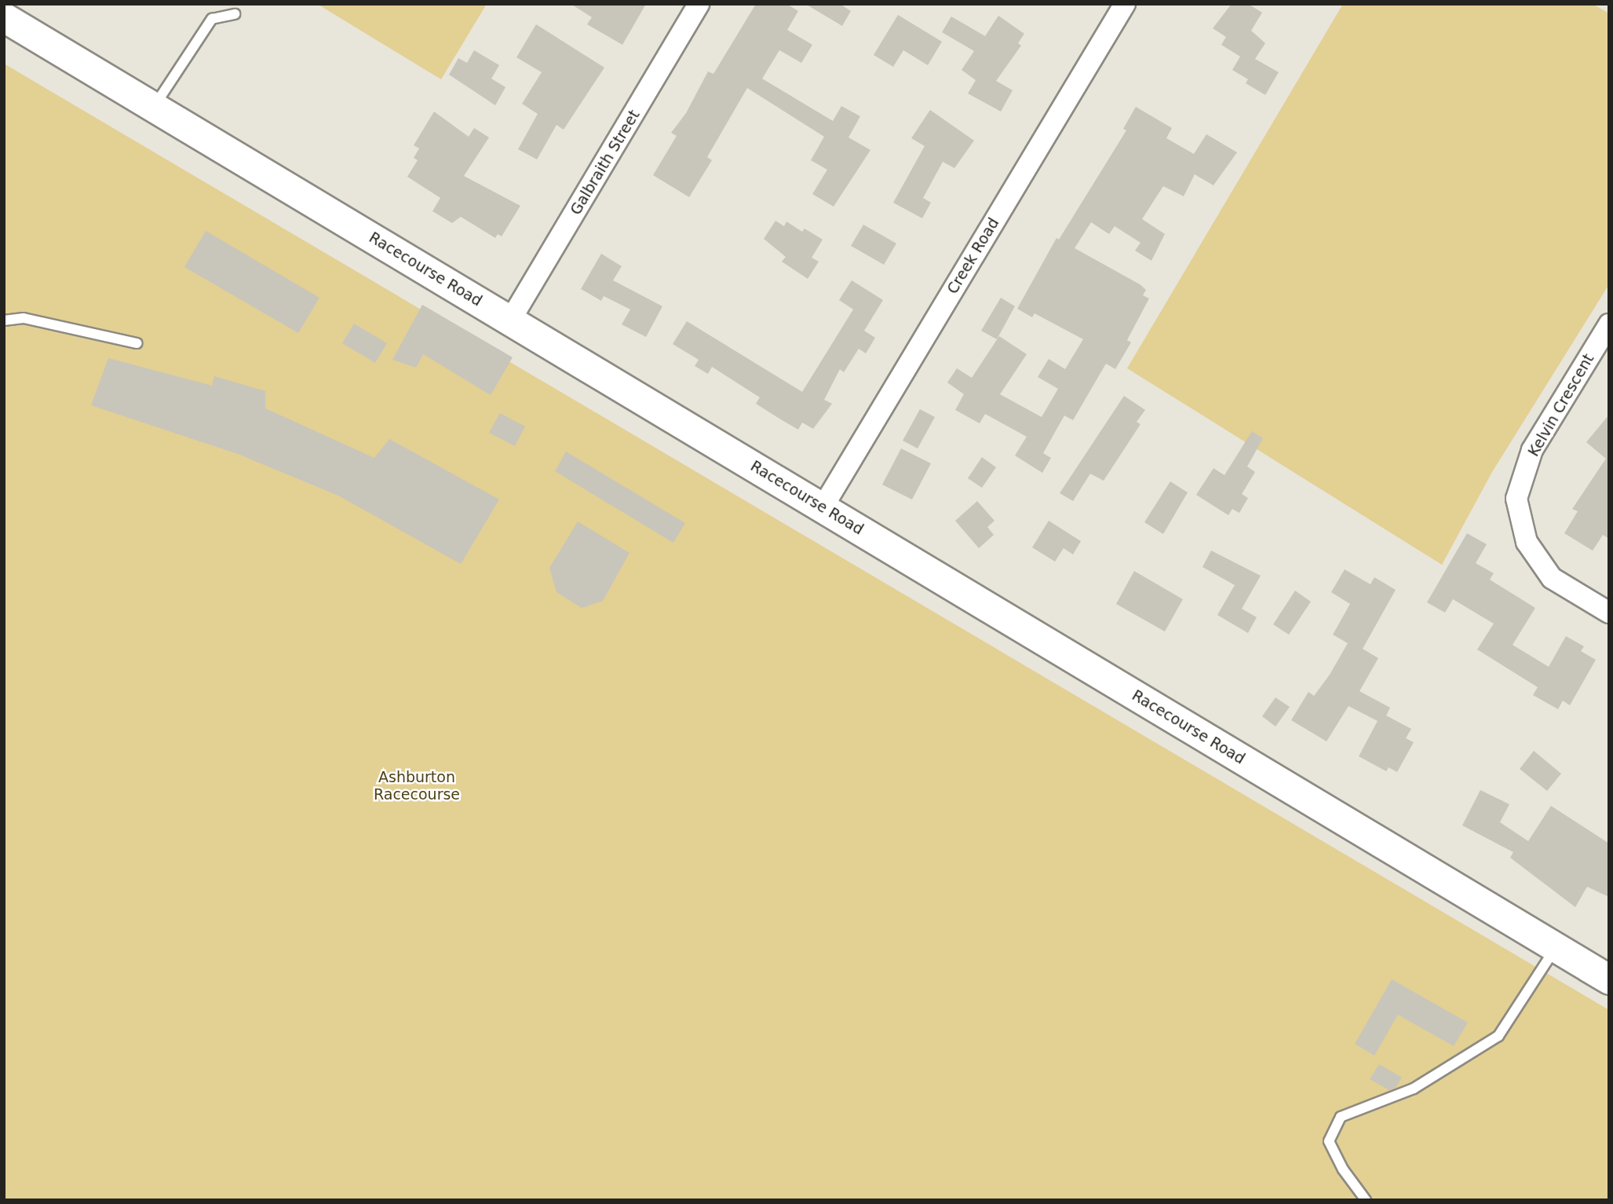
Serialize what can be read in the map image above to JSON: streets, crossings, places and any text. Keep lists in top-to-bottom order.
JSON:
{
  "streets": {
    "street": [
      "Galbraith Street",
      "Creek Road",
      "Racecourse Road",
      "Kelvin Crescent"
    ]
  },
  "crossings": [
    ["Galbraith Street", "Racecourse Road"],
    ["Creek Road", "Racecourse Road"]
  ],
  "parks": ["Ashburton Racecourse"]
}
